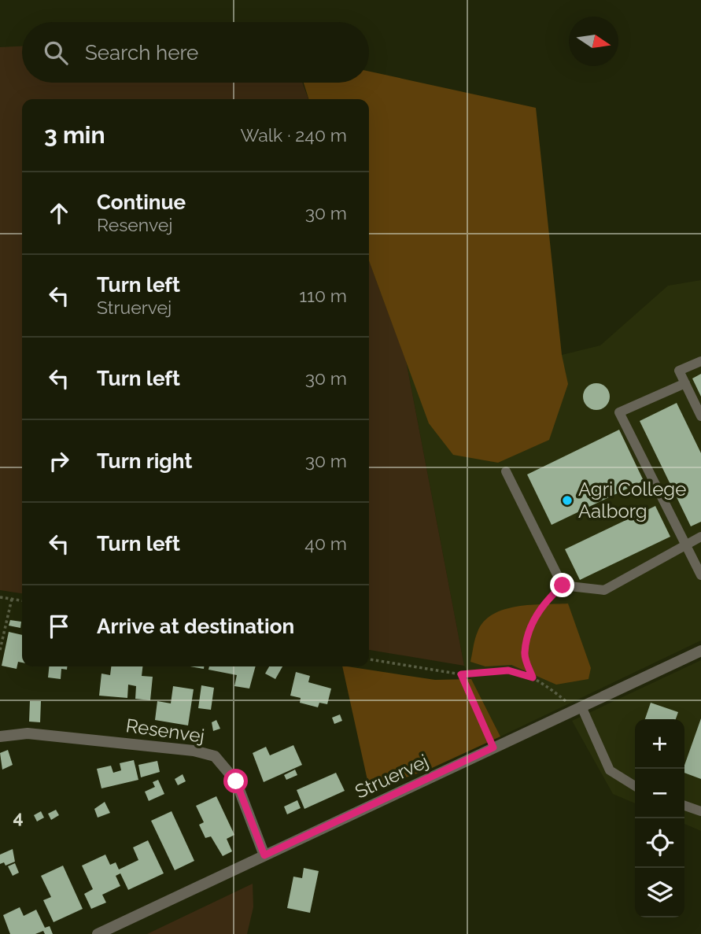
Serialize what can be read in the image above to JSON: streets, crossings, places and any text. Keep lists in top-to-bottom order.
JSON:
{
  "streets": {
    "street": ["Resenvej", "Struervej"]
  },
  "crossings": [
    ["Resenvej", "Struervej"]
  ],
  "places": ["Agri College Aalborg"],
  "north": "right",
  "page": {
    "search": "Search here",
    "heading": ["3 min", "Walk · 240 m"],
    "list": [
      ["Continue", "Resenvej", "30 m"],
      ["Turn left", "Struervej", "110 m"],
      ["Turn left", "30 m"],
      ["Turn right", "30 m"],
      ["Turn left", "40 m"],
      "Arrive at destination"
    ],
    "map_buttons": ["+", "−"]
  },
  "grid": {
    "rows": ["4"]
  }
}
